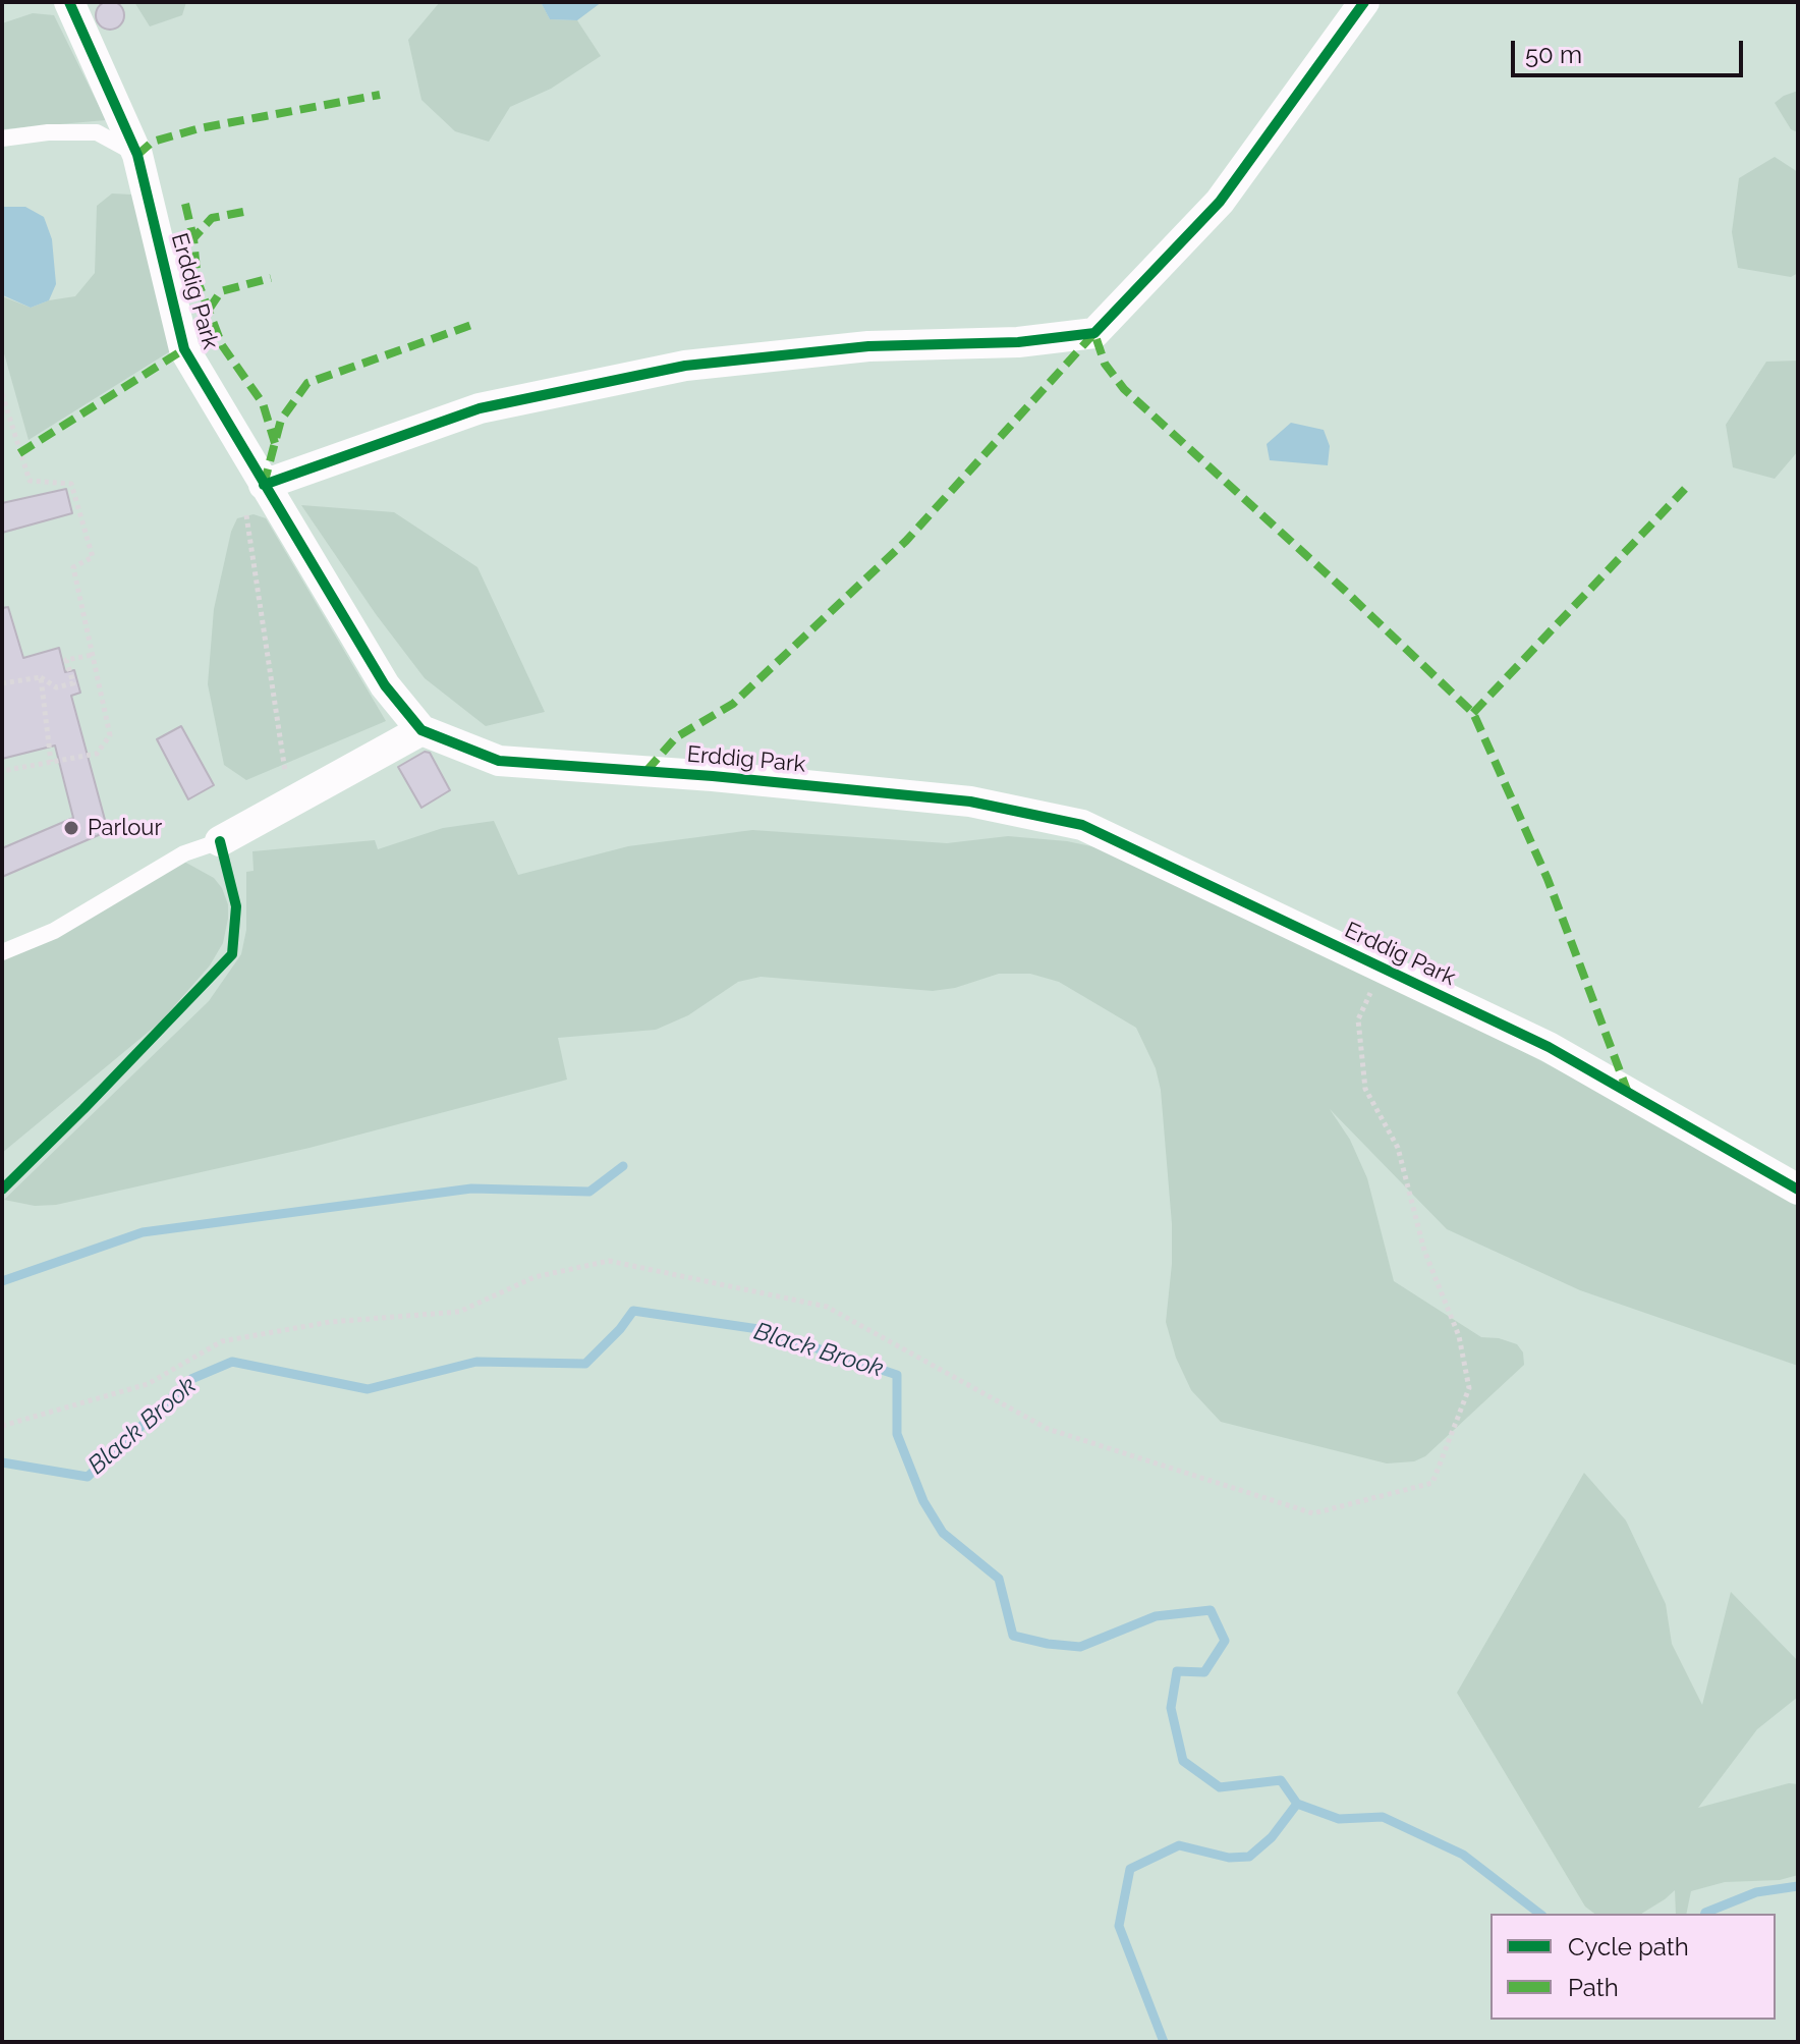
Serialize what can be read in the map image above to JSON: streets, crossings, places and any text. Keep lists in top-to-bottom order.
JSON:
{
  "streets": {
    "street": ["Erddig Park"]
  },
  "water": ["Black Brook"],
  "places": ["Parlour"],
  "legend": ["Cycle path", "Path"],
  "scale_bar": "50 m"
}
